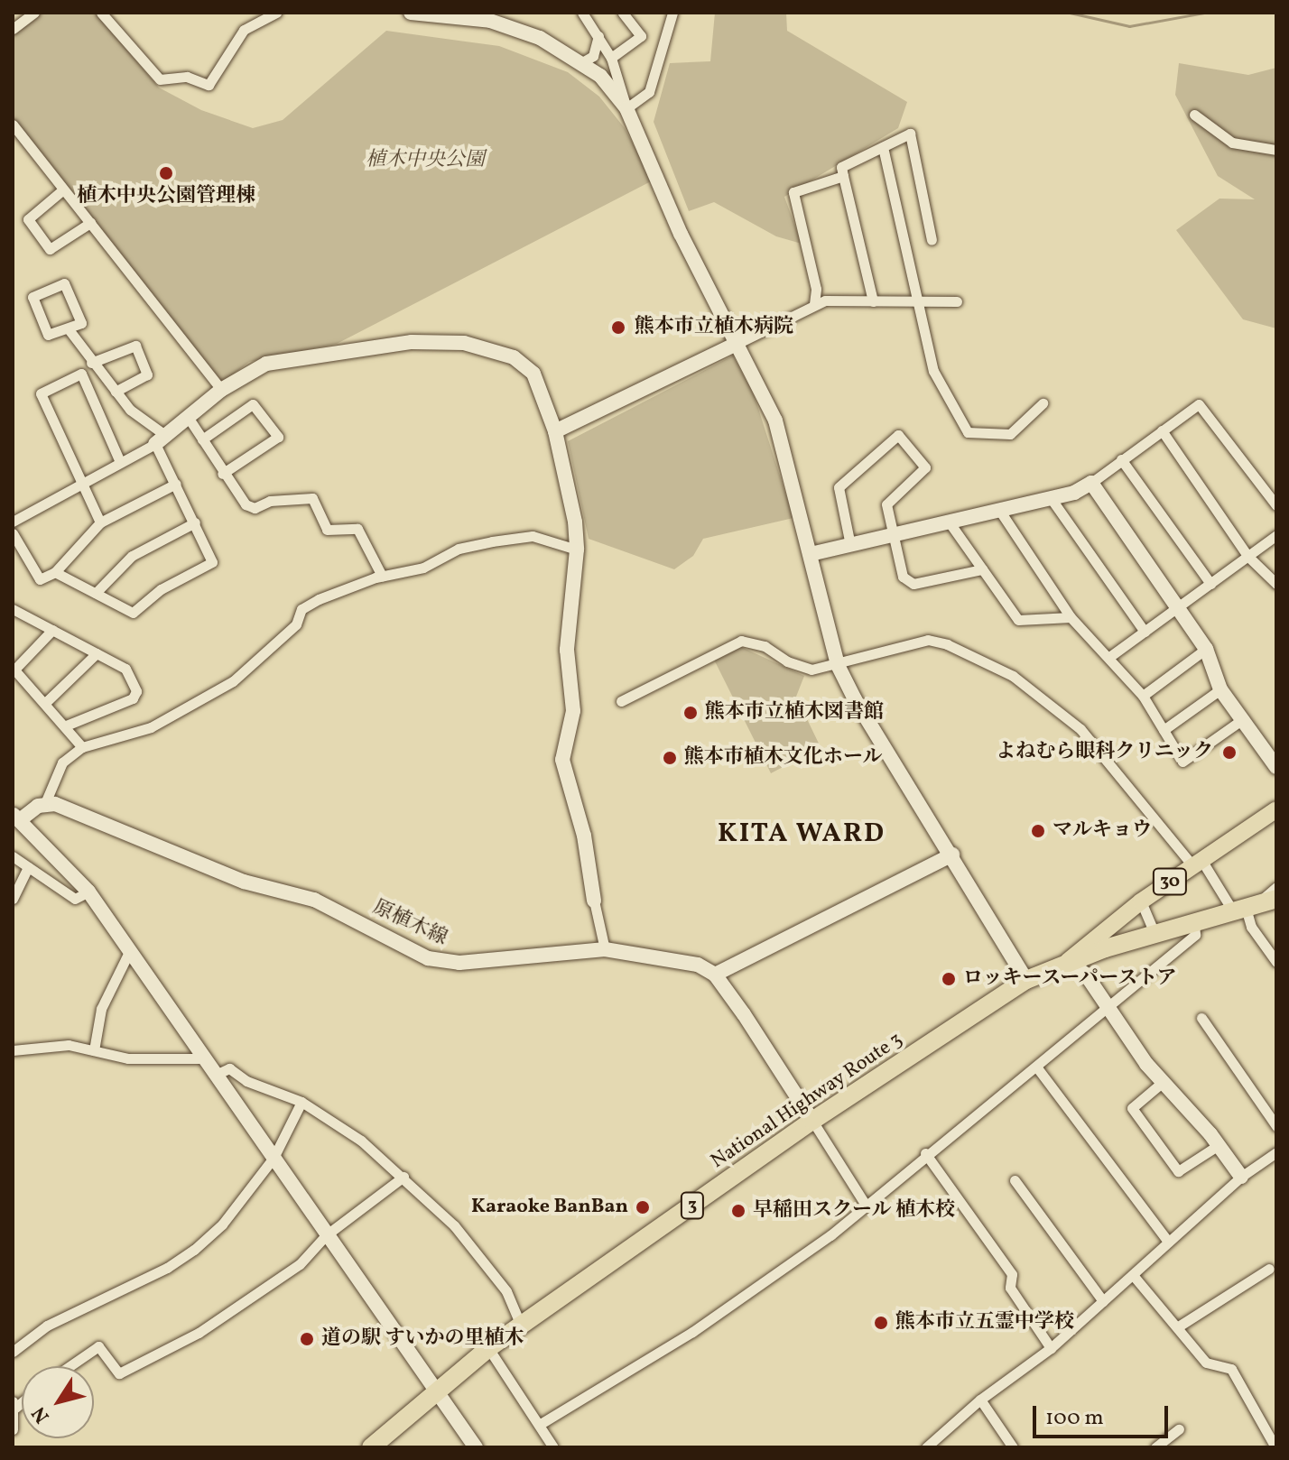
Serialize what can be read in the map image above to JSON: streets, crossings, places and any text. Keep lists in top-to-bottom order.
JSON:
{
  "streets": {
    "highway": ["National Highway Route 3", "3"],
    "main road": ["30"],
    "street": ["原植木線"]
  },
  "crossings": [
    ["30", "National Highway Route 3"]
  ],
  "districts": ["KITA WARD"],
  "parks": ["植木中央公園"],
  "places": [
    "植木中央公園管理棟",
    "熊本市立植木病院",
    "熊本市立植木図書館",
    "よねむら眼科クリニック",
    "熊本市植木文化ホール",
    "マルキョウ",
    "ロッキースーパーストア",
    "Karaoke BanBan",
    "早稲田スクール 植木校",
    "熊本市立五霊中学校",
    "道の駅 すいかの里植木"
  ],
  "scale_bar": "100 m",
  "north": "bottom left"
}
